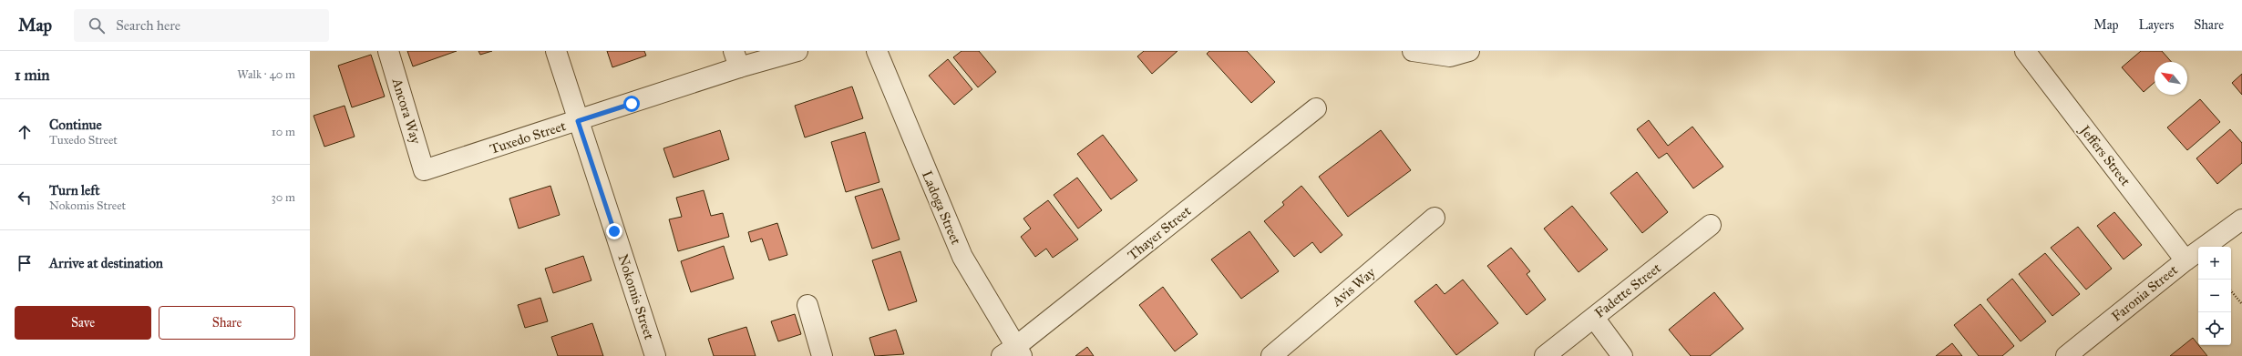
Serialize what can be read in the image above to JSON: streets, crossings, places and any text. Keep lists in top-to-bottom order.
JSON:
{
  "streets": {
    "street": [
      "Ancora Way",
      "Tuxedo Street",
      "Jeffers Street",
      "Ladoga Street",
      "Thayer Street",
      "Avis Way",
      "Fadette Street",
      "Faronia Street",
      "Nokomis Street"
    ]
  },
  "crossings": [
    ["Ancora Way", "Tuxedo Street"],
    ["Tuxedo Street", "Nokomis Street"],
    ["Jeffers Street", "Faronia Street"],
    ["Ladoga Street", "Thayer Street"]
  ],
  "north": "top left",
  "page": {
    "header": "Map",
    "search": "Search here",
    "nav": ["Map", "Layers", "Share"],
    "heading": ["1 min", "Walk · 40 m"],
    "list": [
      ["Continue", "Tuxedo Street", "10 m"],
      ["Turn left", "Nokomis Street", "30 m"],
      "Arrive at destination"
    ],
    "map_buttons": ["+", "−"],
    "buttons": ["Save", "Share"]
  }
}
